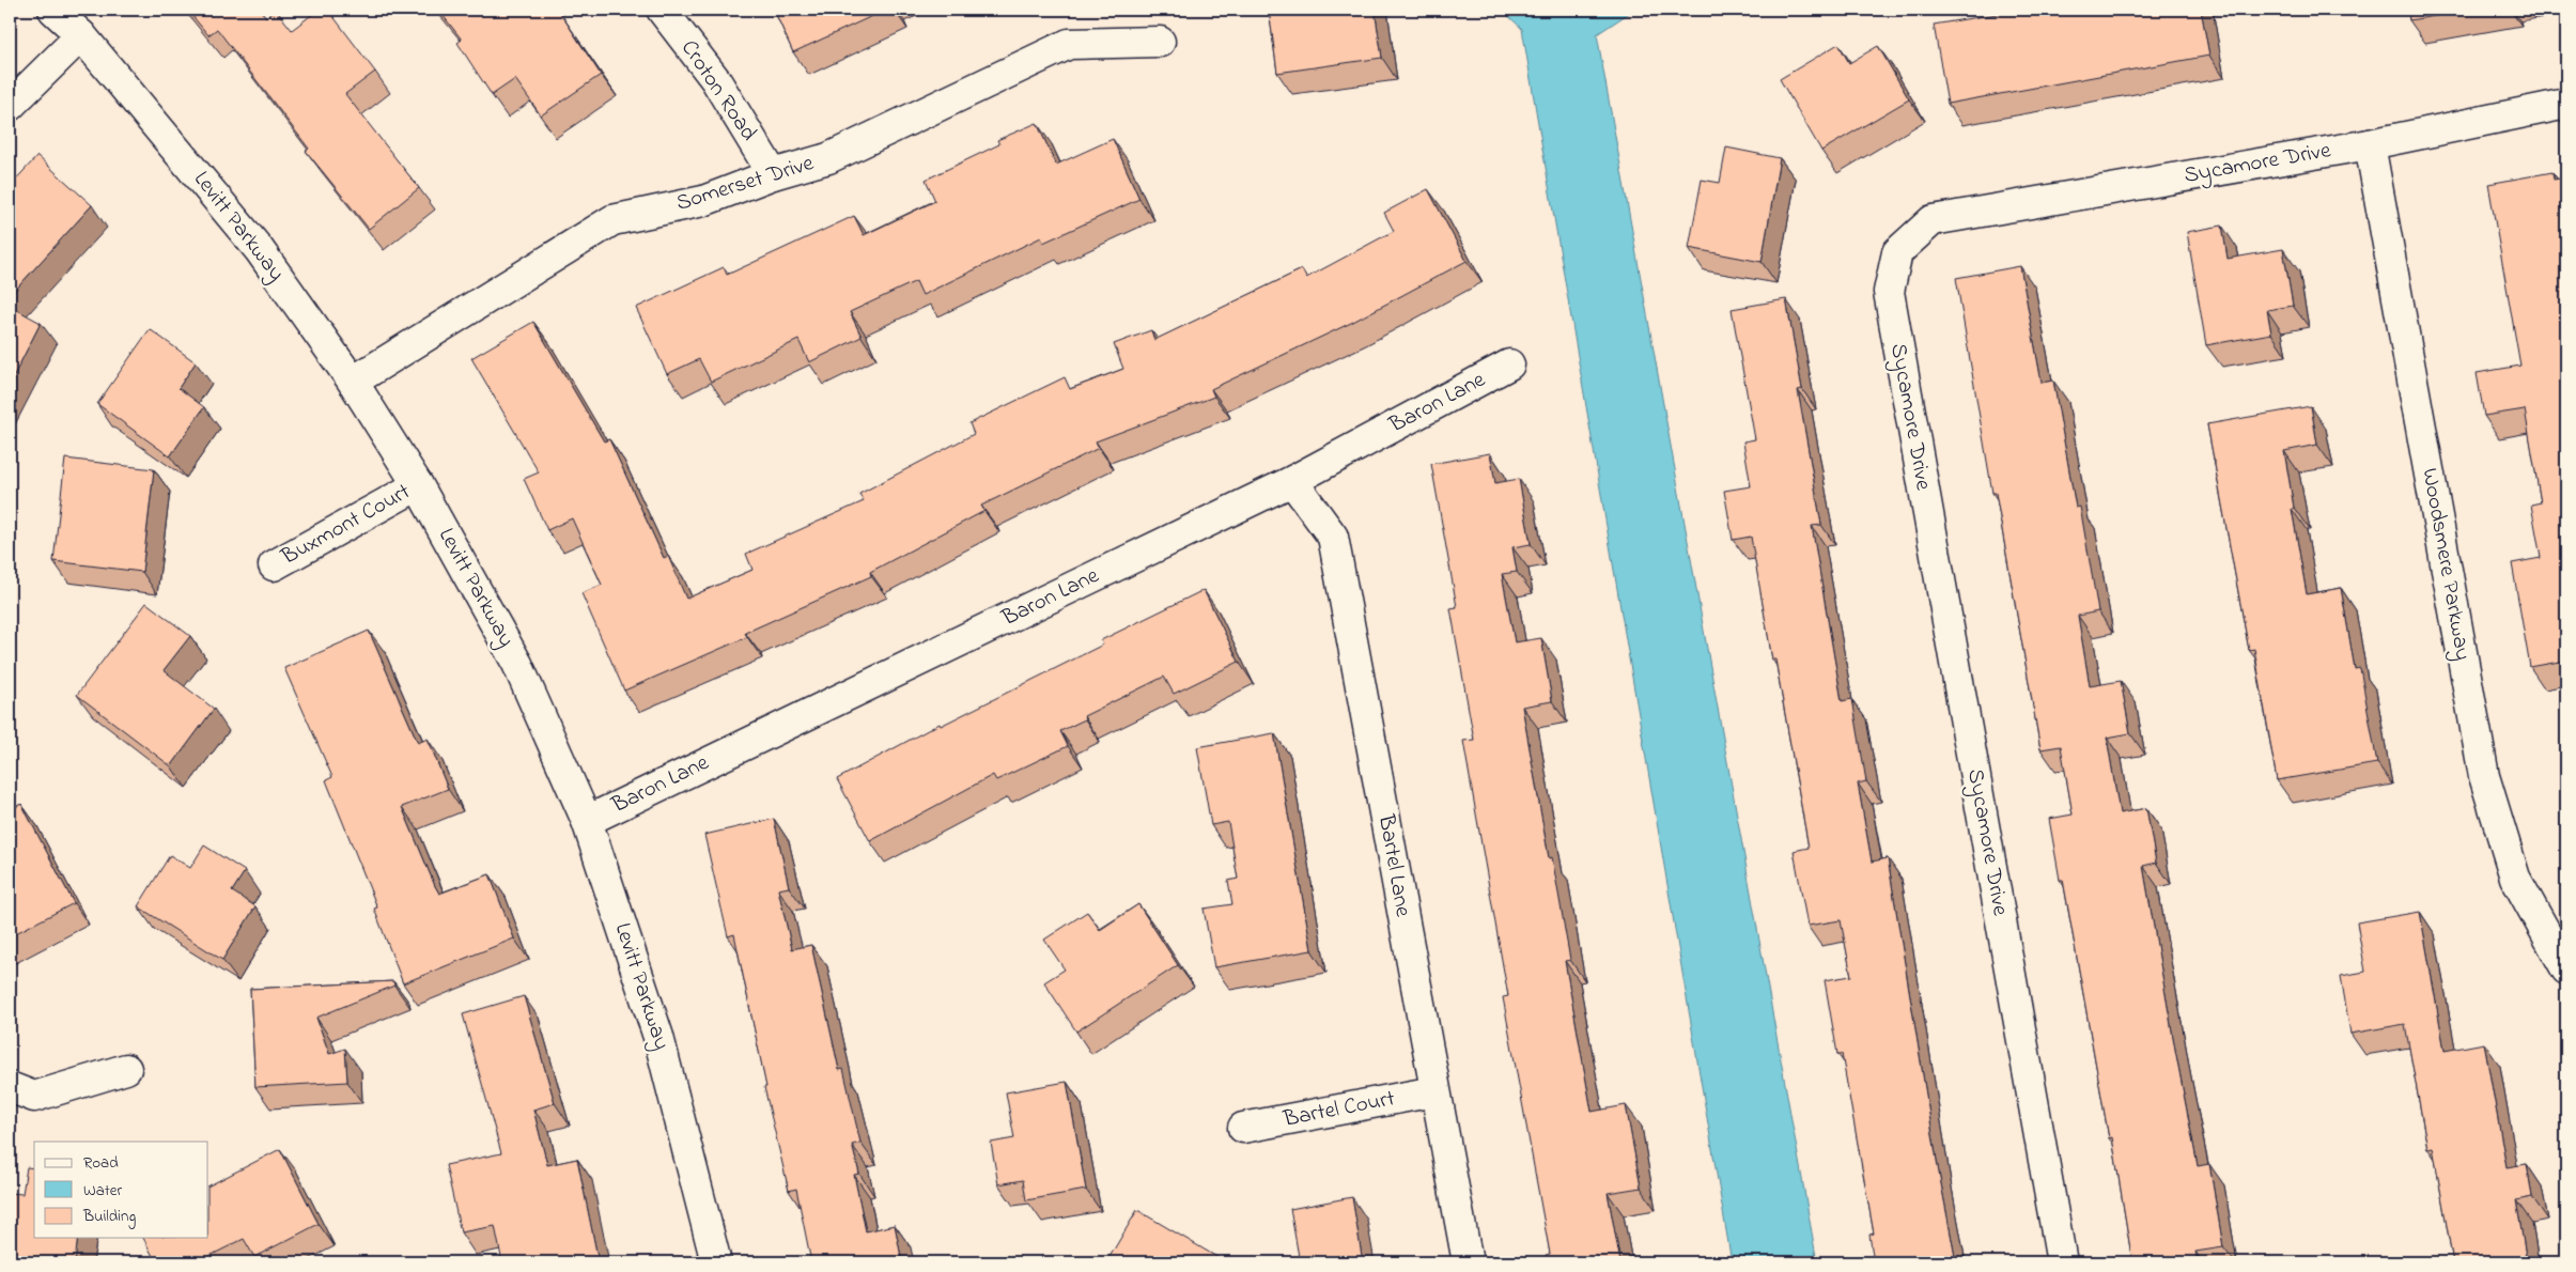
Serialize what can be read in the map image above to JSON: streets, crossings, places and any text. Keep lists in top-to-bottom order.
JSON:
{
  "streets": {
    "street": [
      "Croton Road",
      "Sycamore Drive",
      "Somerset Drive",
      "Levitt Parkway",
      "Baron Lane",
      "Buxmont Court",
      "Woodsmere Parkway",
      "Bartel Lane",
      "Bartel Court"
    ]
  },
  "crossings": [
    ["Croton Road", "Somerset Drive"],
    ["Sycamore Drive", "Woodsmere Parkway"],
    ["Somerset Drive", "Levitt Parkway"],
    ["Levitt Parkway", "Baron Lane"],
    ["Levitt Parkway", "Buxmont Court"],
    ["Baron Lane", "Bartel Lane"],
    ["Bartel Lane", "Bartel Court"]
  ],
  "legend": ["Road", "Water", "Building"]
}
